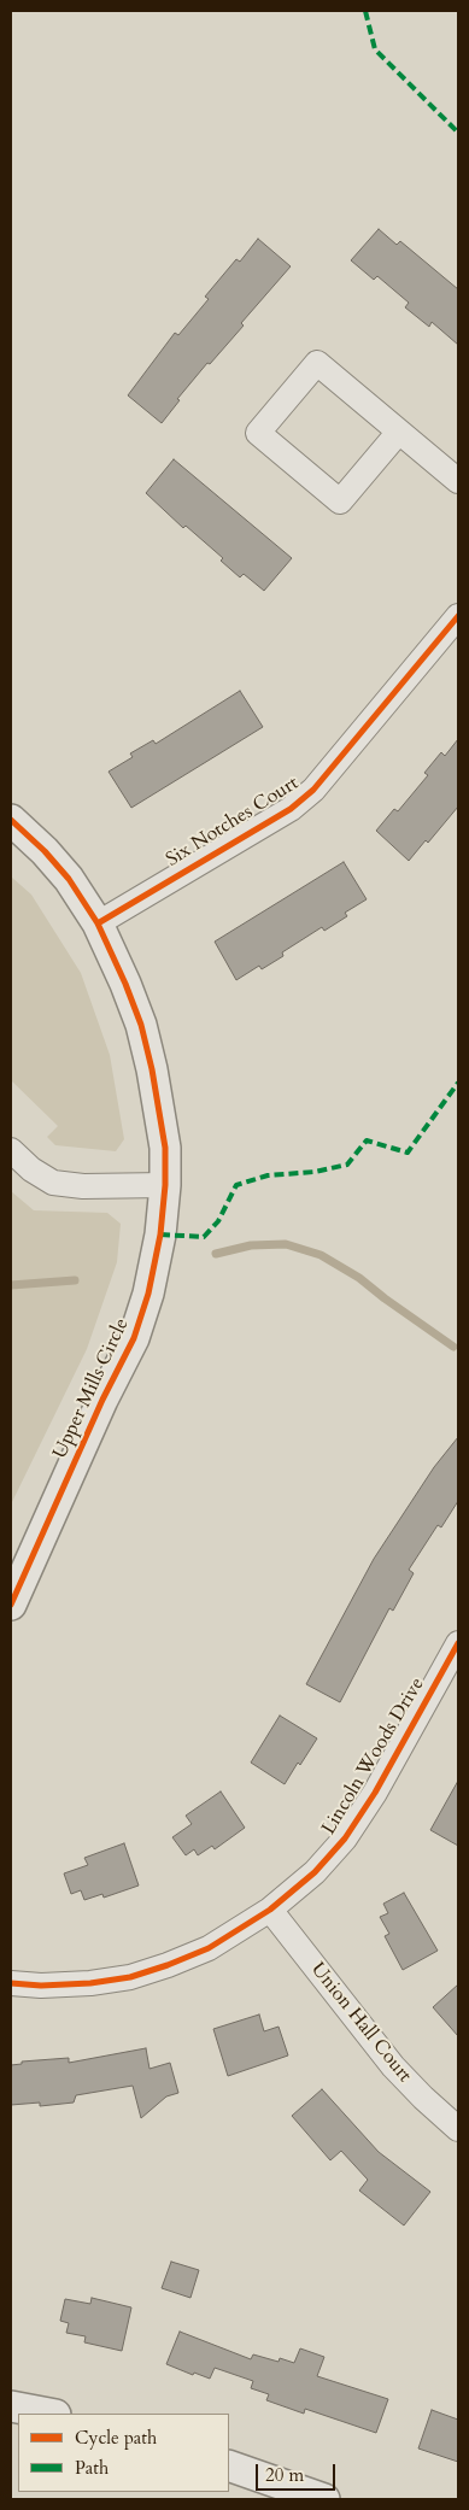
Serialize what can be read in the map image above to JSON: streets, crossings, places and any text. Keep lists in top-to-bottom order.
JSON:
{
  "streets": {
    "street": [
      "Six Notches Court",
      "Upper Mills Circle",
      "Lincoln Woods Drive",
      "Union Hall Court"
    ]
  },
  "crossings": [
    ["Six Notches Court", "Upper Mills Circle"],
    ["Lincoln Woods Drive", "Union Hall Court"]
  ],
  "legend": ["Cycle path", "Path"],
  "scale_bar": "20 m"
}
